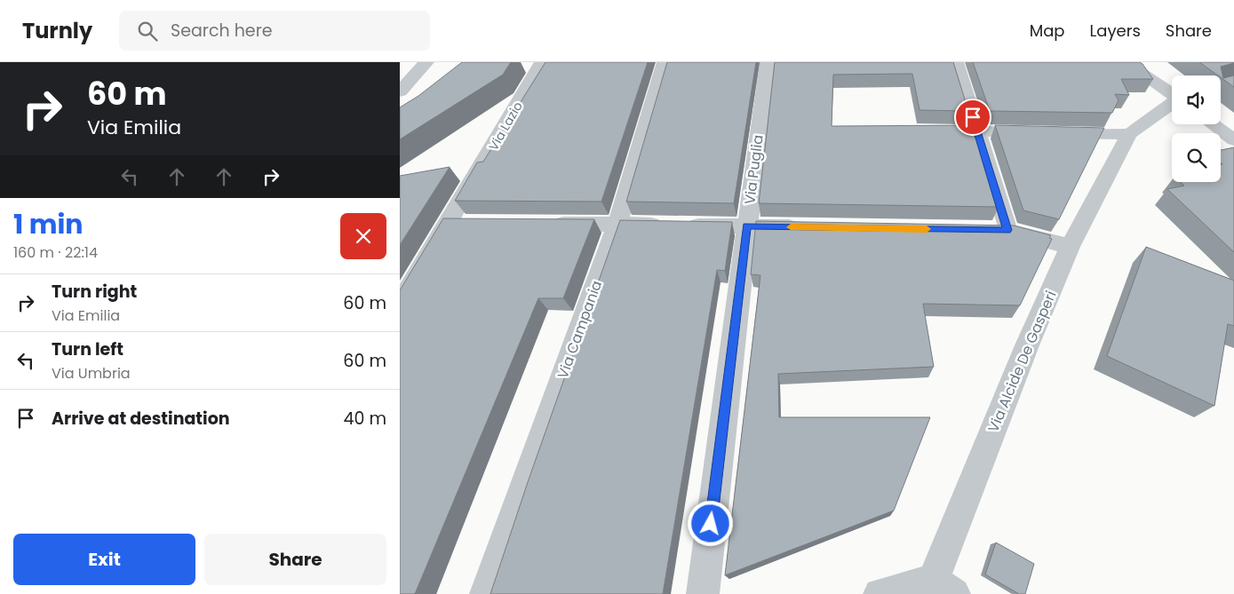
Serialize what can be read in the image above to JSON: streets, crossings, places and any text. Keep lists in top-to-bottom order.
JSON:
{
  "streets": {
    "street": [
      "Via Lazio",
      "Via Puglia",
      "Via Campania",
      "Via Alcide De Gasperi"
    ]
  },
  "page": {
    "header": "Turnly",
    "search": "Search here",
    "nav": ["Map", "Layers", "Share"],
    "turn": ["60 m", "Via Emilia"],
    "heading": ["1 min", "160 m · 22:14"],
    "list": [
      {
        "name": "Turn right",
        "note": "Via Emilia",
        "value": "60 m"
      },
      {
        "name": "Turn left",
        "note": "Via Umbria",
        "value": "60 m"
      },
      {
        "name": "Arrive at destination",
        "value": "40 m"
      }
    ],
    "buttons": ["Exit", "Share"]
  }
}
